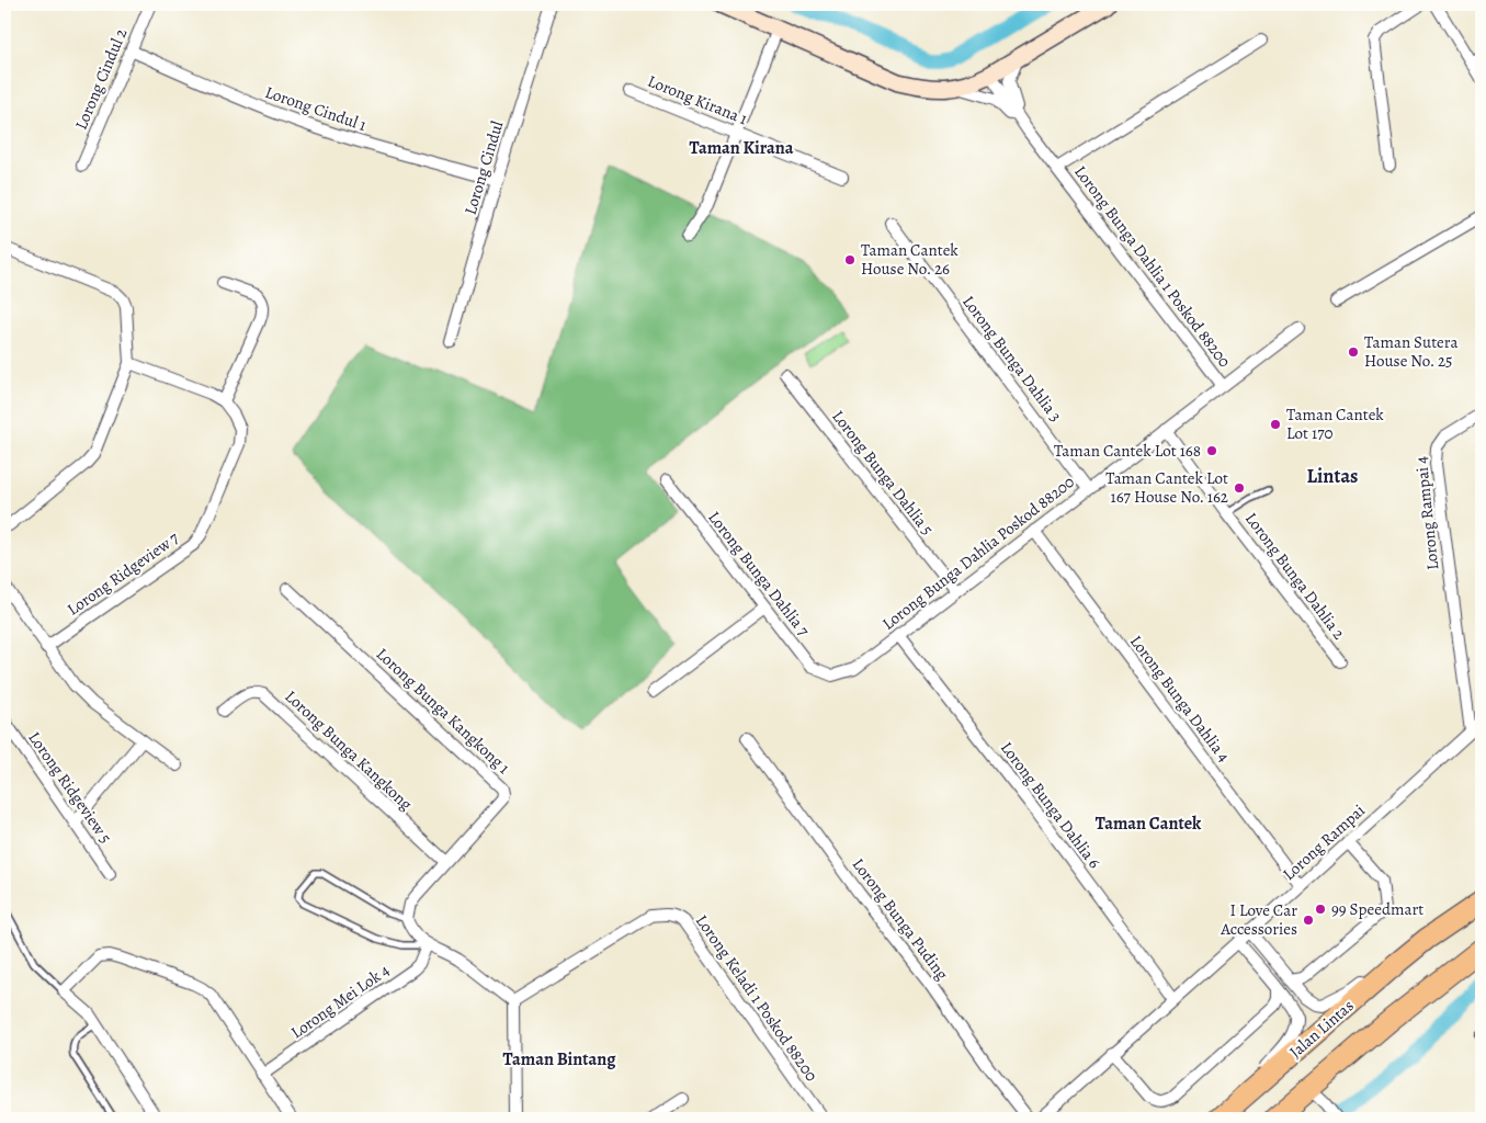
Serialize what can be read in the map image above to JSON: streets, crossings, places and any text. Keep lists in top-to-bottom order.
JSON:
{
  "streets": {
    "highway": ["Jalan Lintas"],
    "street": [
      "Lorong Cindul 2",
      "Lorong Kirana 1",
      "Lorong Cindul 1",
      "Lorong Cindul",
      "Lorong Bunga Dahlia 1 Poskod 88200",
      "Lorong Bunga Dahlia 3",
      "Lorong Bunga Dahlia 5",
      "Lorong Rampai 4",
      "Lorong Bunga Dahlia Poskod 88200",
      "Lorong Ridgeview 7",
      "Lorong Bunga Dahlia 7",
      "Lorong Bunga Dahlia 2",
      "Lorong Bunga Dahlia 4",
      "Lorong Bunga Kangkong 1",
      "Lorong Bunga Kangkong",
      "Lorong Ridgeview 5",
      "Lorong Bunga Dahlia 6",
      "Lorong Rampai",
      "Lorong Bunga Puding",
      "Lorong Keladi 1 Poskod 88200",
      "Lorong Mei Lok 4"
    ]
  },
  "crossings": [
    ["Lorong Cindul 2", "Lorong Cindul 1"],
    ["Lorong Cindul 1", "Lorong Cindul"],
    ["Lorong Bunga Dahlia 1 Poskod 88200", "Lorong Bunga Dahlia Poskod 88200"],
    ["Lorong Bunga Dahlia 3", "Lorong Bunga Dahlia Poskod 88200"],
    ["Lorong Bunga Dahlia 5", "Lorong Bunga Dahlia Poskod 88200"],
    ["Lorong Rampai 4", "Lorong Rampai"],
    ["Lorong Bunga Dahlia Poskod 88200", "Lorong Bunga Dahlia 7"],
    ["Lorong Bunga Dahlia Poskod 88200", "Lorong Bunga Dahlia 2"],
    ["Lorong Bunga Dahlia Poskod 88200", "Lorong Bunga Dahlia 4"],
    ["Lorong Bunga Dahlia Poskod 88200", "Lorong Bunga Dahlia 6"],
    ["Lorong Bunga Dahlia 4", "Lorong Rampai"],
    ["Lorong Bunga Kangkong 1", "Lorong Bunga Kangkong"],
    ["Lorong Bunga Dahlia 6", "Lorong Rampai"]
  ],
  "districts": [
    "Taman Kirana",
    "Lintas",
    "Taman Cantek",
    "Taman Bintang"
  ],
  "places": [
    "Taman Cantek House No. 26",
    "Taman Sutera House No. 25",
    "Taman Cantek Lot 170",
    "Taman Cantek Lot 168",
    "Taman Cantek Lot 167 House No. 162",
    "99 Speedmart",
    "I Love Car Accessories"
  ]
}
